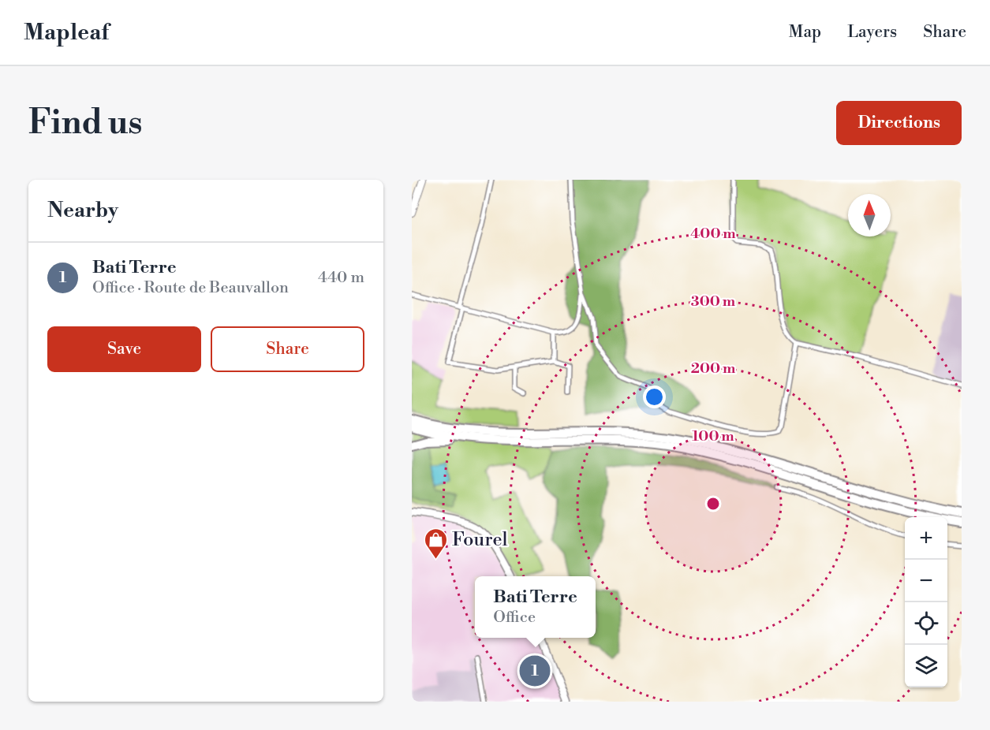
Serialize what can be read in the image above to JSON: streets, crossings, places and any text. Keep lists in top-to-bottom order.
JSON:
{
  "places": {
    "shop": ["Fourel"]
  },
  "north": "top",
  "page": {
    "header": "Mapleaf",
    "nav": ["Map", "Layers", "Share"],
    "buttons": [
      "Directions",
      ["Save", "Share"]
    ],
    "title": "Find us",
    "heading": "Nearby",
    "list": [
      {
        "mark": "1",
        "name": "Bati Terre",
        "note": "Office · Route de Beauvallon",
        "value": "440 m"
      }
    ],
    "map_buttons": ["+", "−"],
    "popup": ["Bati Terre", "Office"],
    "pins": "1"
  },
  "rings": [
    "400 m",
    "300 m",
    "200 m",
    "100 m"
  ]
}
